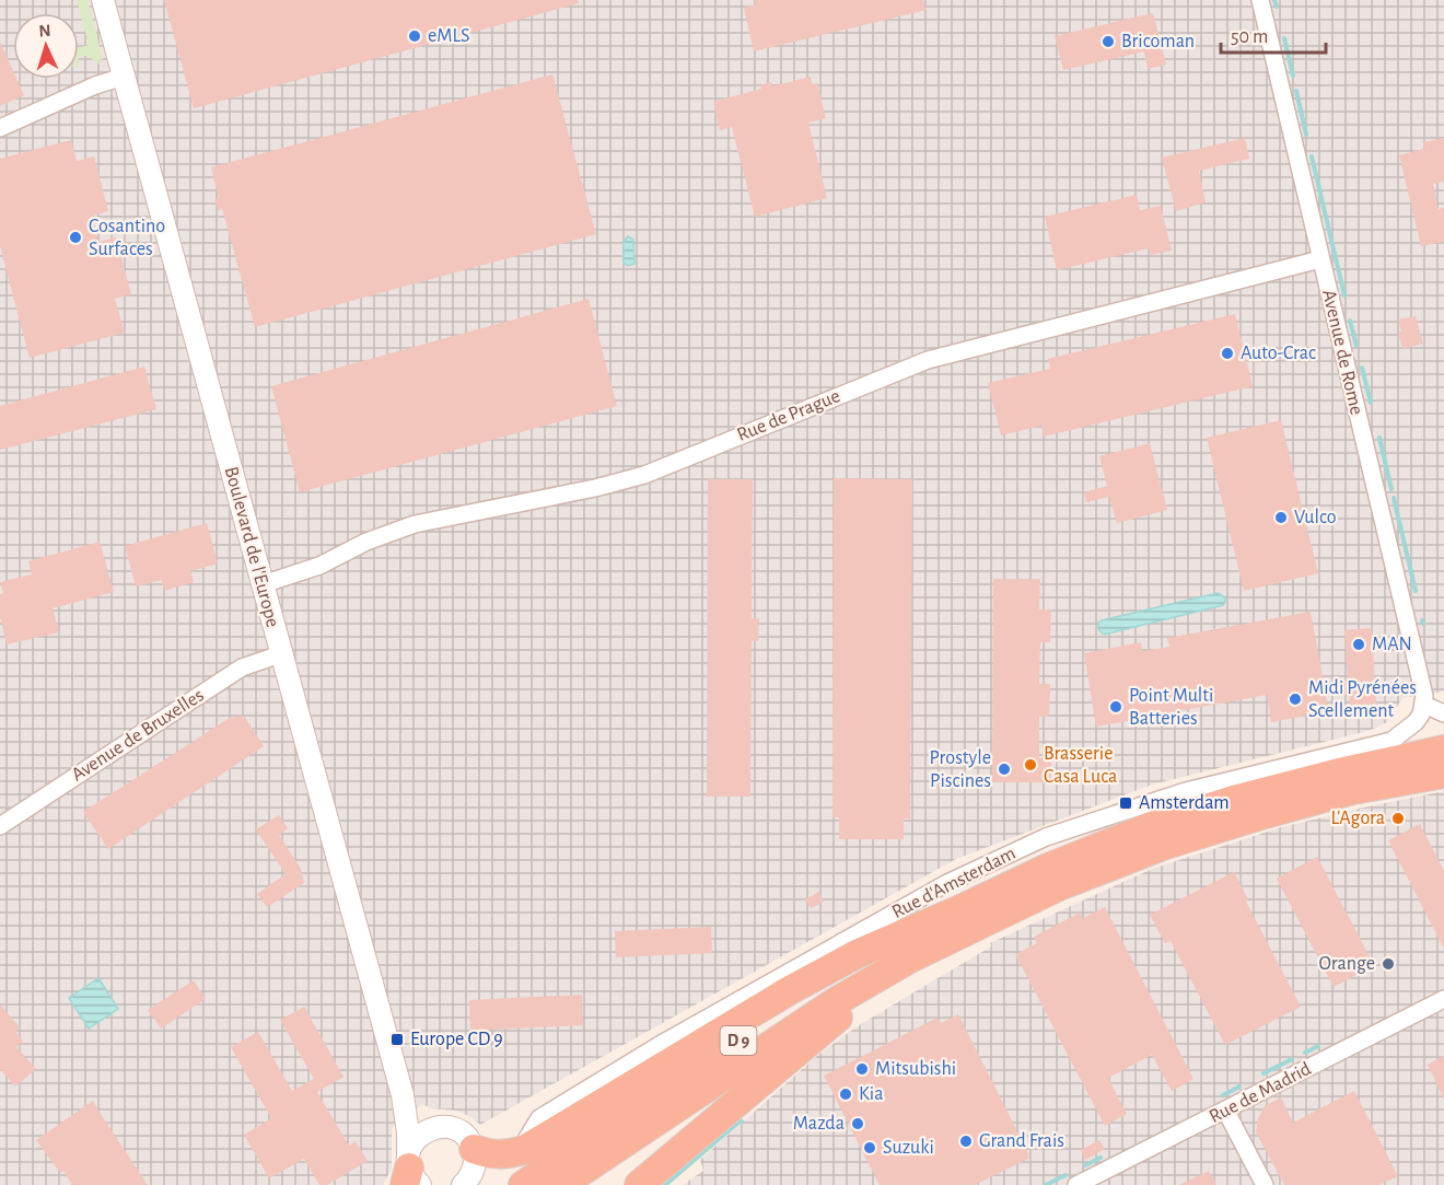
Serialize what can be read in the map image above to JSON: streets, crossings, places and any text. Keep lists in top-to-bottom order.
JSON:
{
  "streets": {
    "highway": ["D 9"],
    "street": [
      "Avenue de Rome",
      "Rue de Prague",
      "Boulevard de l'Europe",
      "Avenue de Bruxelles",
      "Rue d'Amsterdam",
      "Rue de Madrid"
    ]
  },
  "crossings": [
    ["Avenue de Rome", "Rue de Prague"],
    ["Avenue de Rome", "Rue d'Amsterdam"],
    ["Rue de Prague", "Boulevard de l'Europe"],
    ["Boulevard de l'Europe", "Avenue de Bruxelles"]
  ],
  "places": {
    "other": [
      "eMLS",
      "Bricoman",
      "Cosantino Surfaces",
      "Auto-Crac",
      "Vulco",
      "MAN",
      "Midi Pyrénées Scellement",
      "Point Multi Batteries",
      "Brasserie Casa Luca",
      "Prostyle Piscines",
      "L'Agora",
      "Orange",
      "Mitsubishi",
      "Kia",
      "Mazda",
      "Grand Frais",
      "Suzuki"
    ],
    "transit": ["Amsterdam", "Europe CD 9"]
  },
  "scale_bar": "50 m",
  "north": "top"
}
